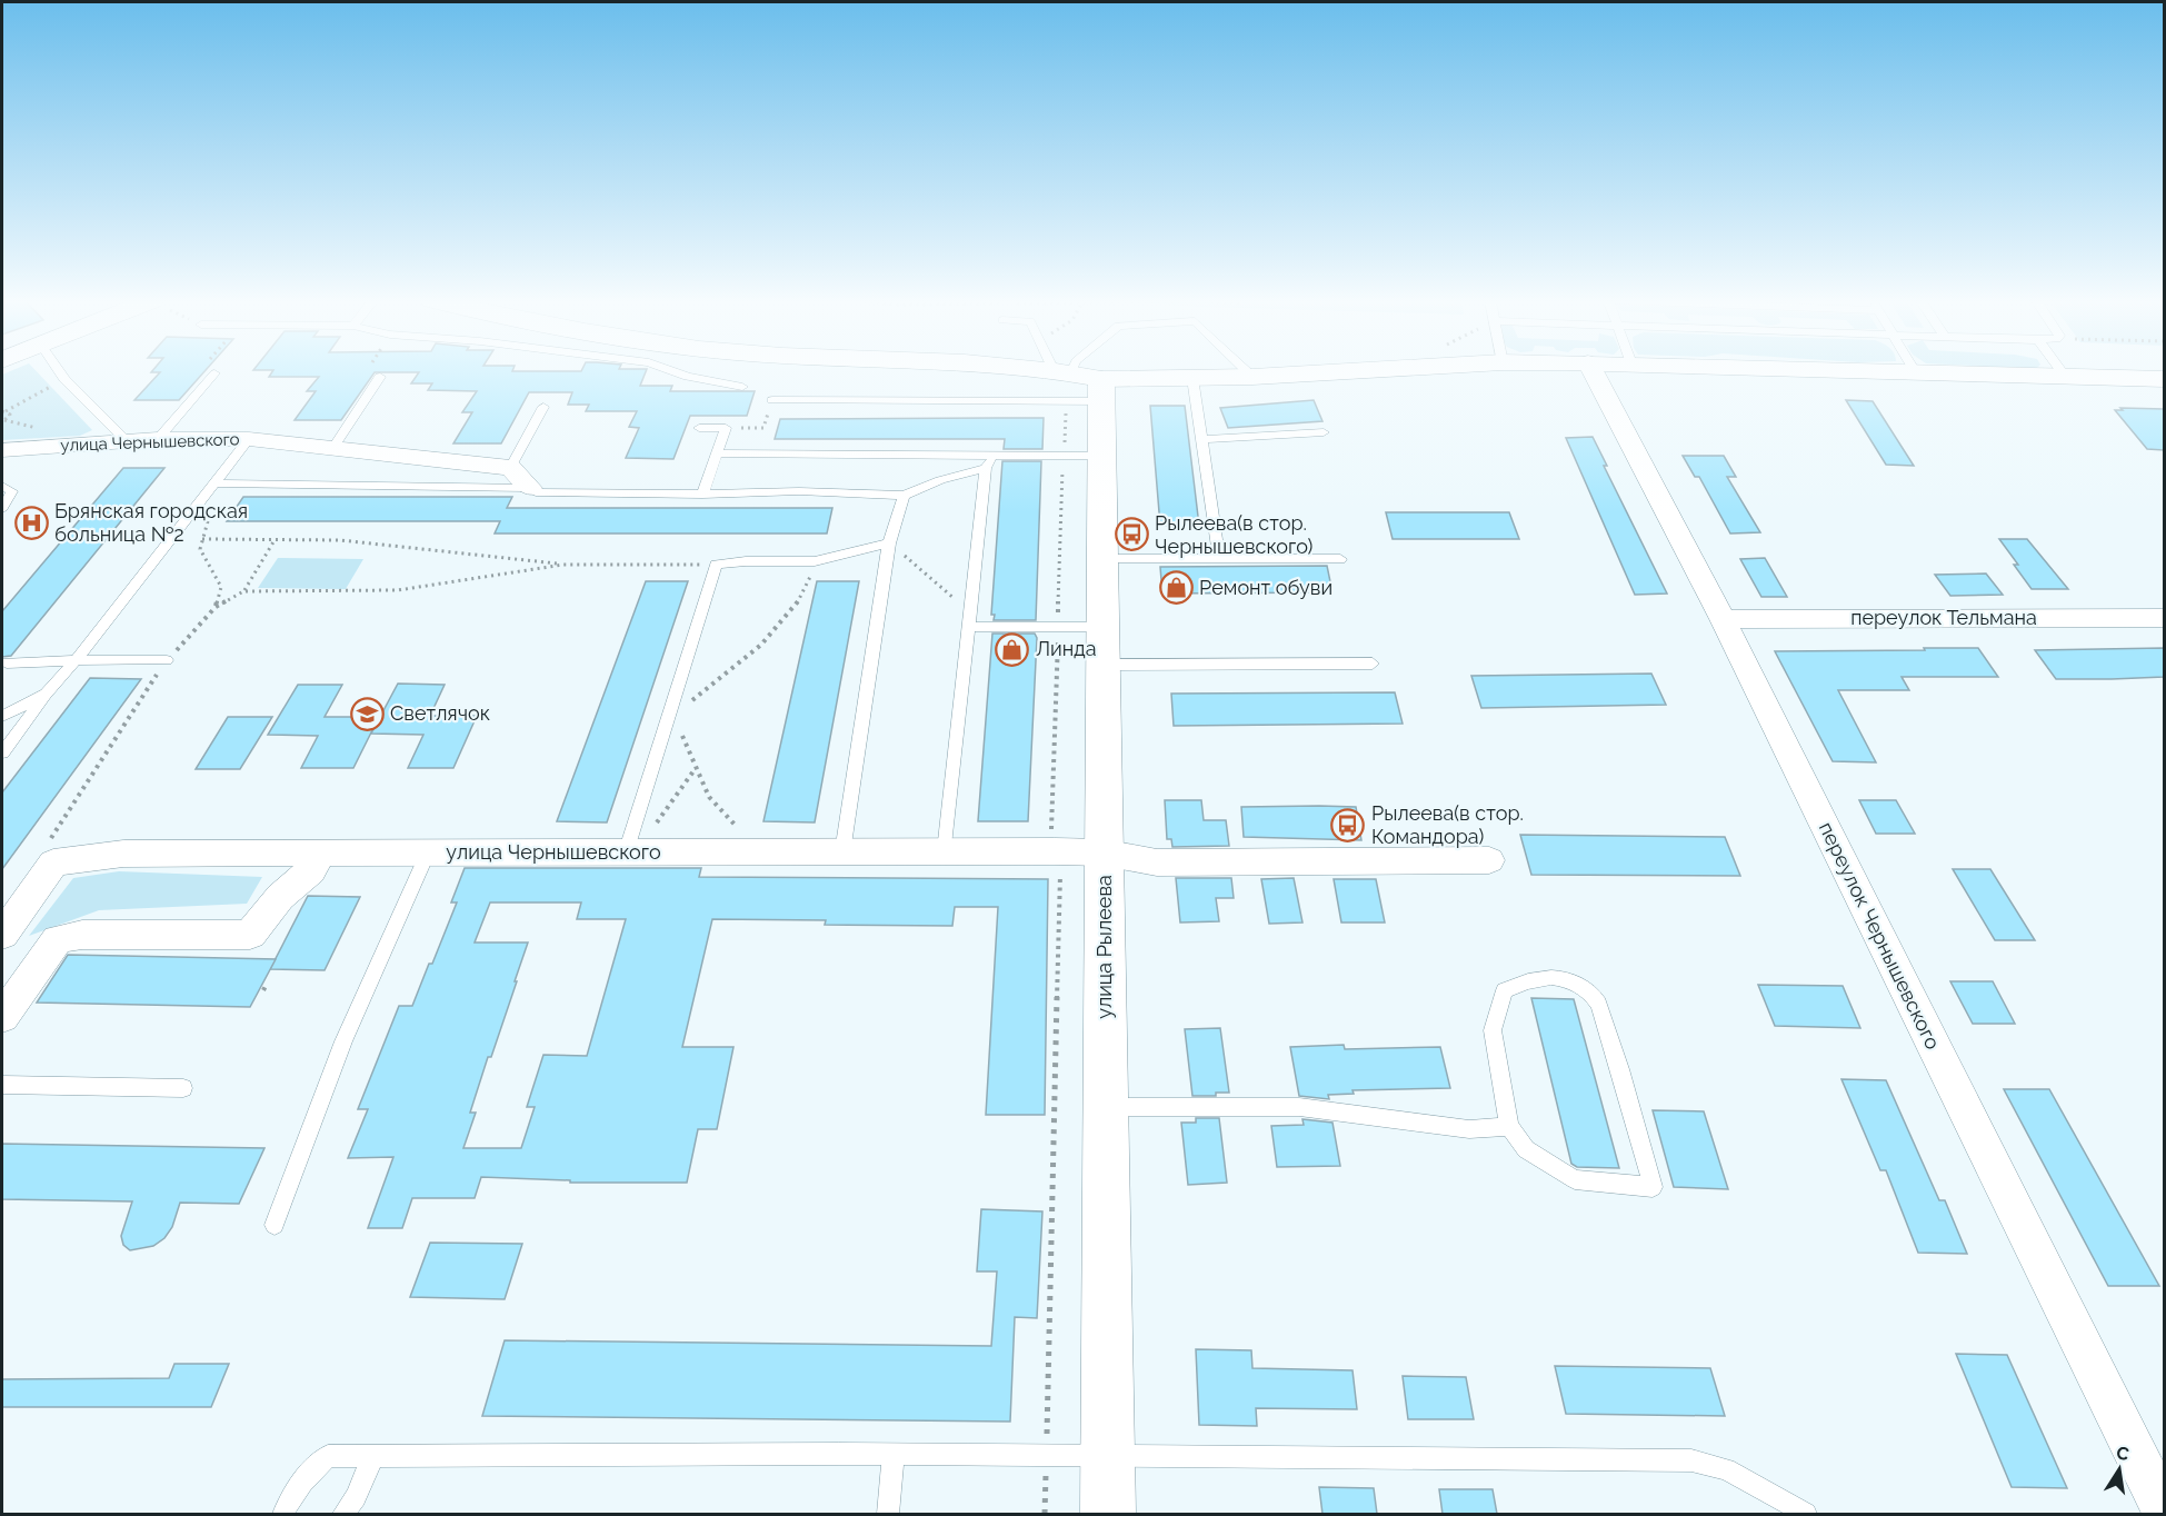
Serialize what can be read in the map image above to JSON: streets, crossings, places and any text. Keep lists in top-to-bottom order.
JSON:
{
  "streets": {
    "main road": ["улица Рылеева"],
    "street": ["улица Чернышевского", "переулок Тельмана", "переулок Чернышевского"]
  },
  "crossings": [
    ["улица Чернышевского", "улица Рылеева"],
    ["переулок Тельмана", "переулок Чернышевского"]
  ],
  "places": {
    "hospital": ["Брянская городская больница №2"],
    "bus stop": ["Рылеева(в стор. Чернышевского)", "Рылеева(в стор. Командора)"],
    "shop": ["Ремонт обуви", "Линда"],
    "school or university": ["Светлячок"]
  },
  "north": "top"
}
